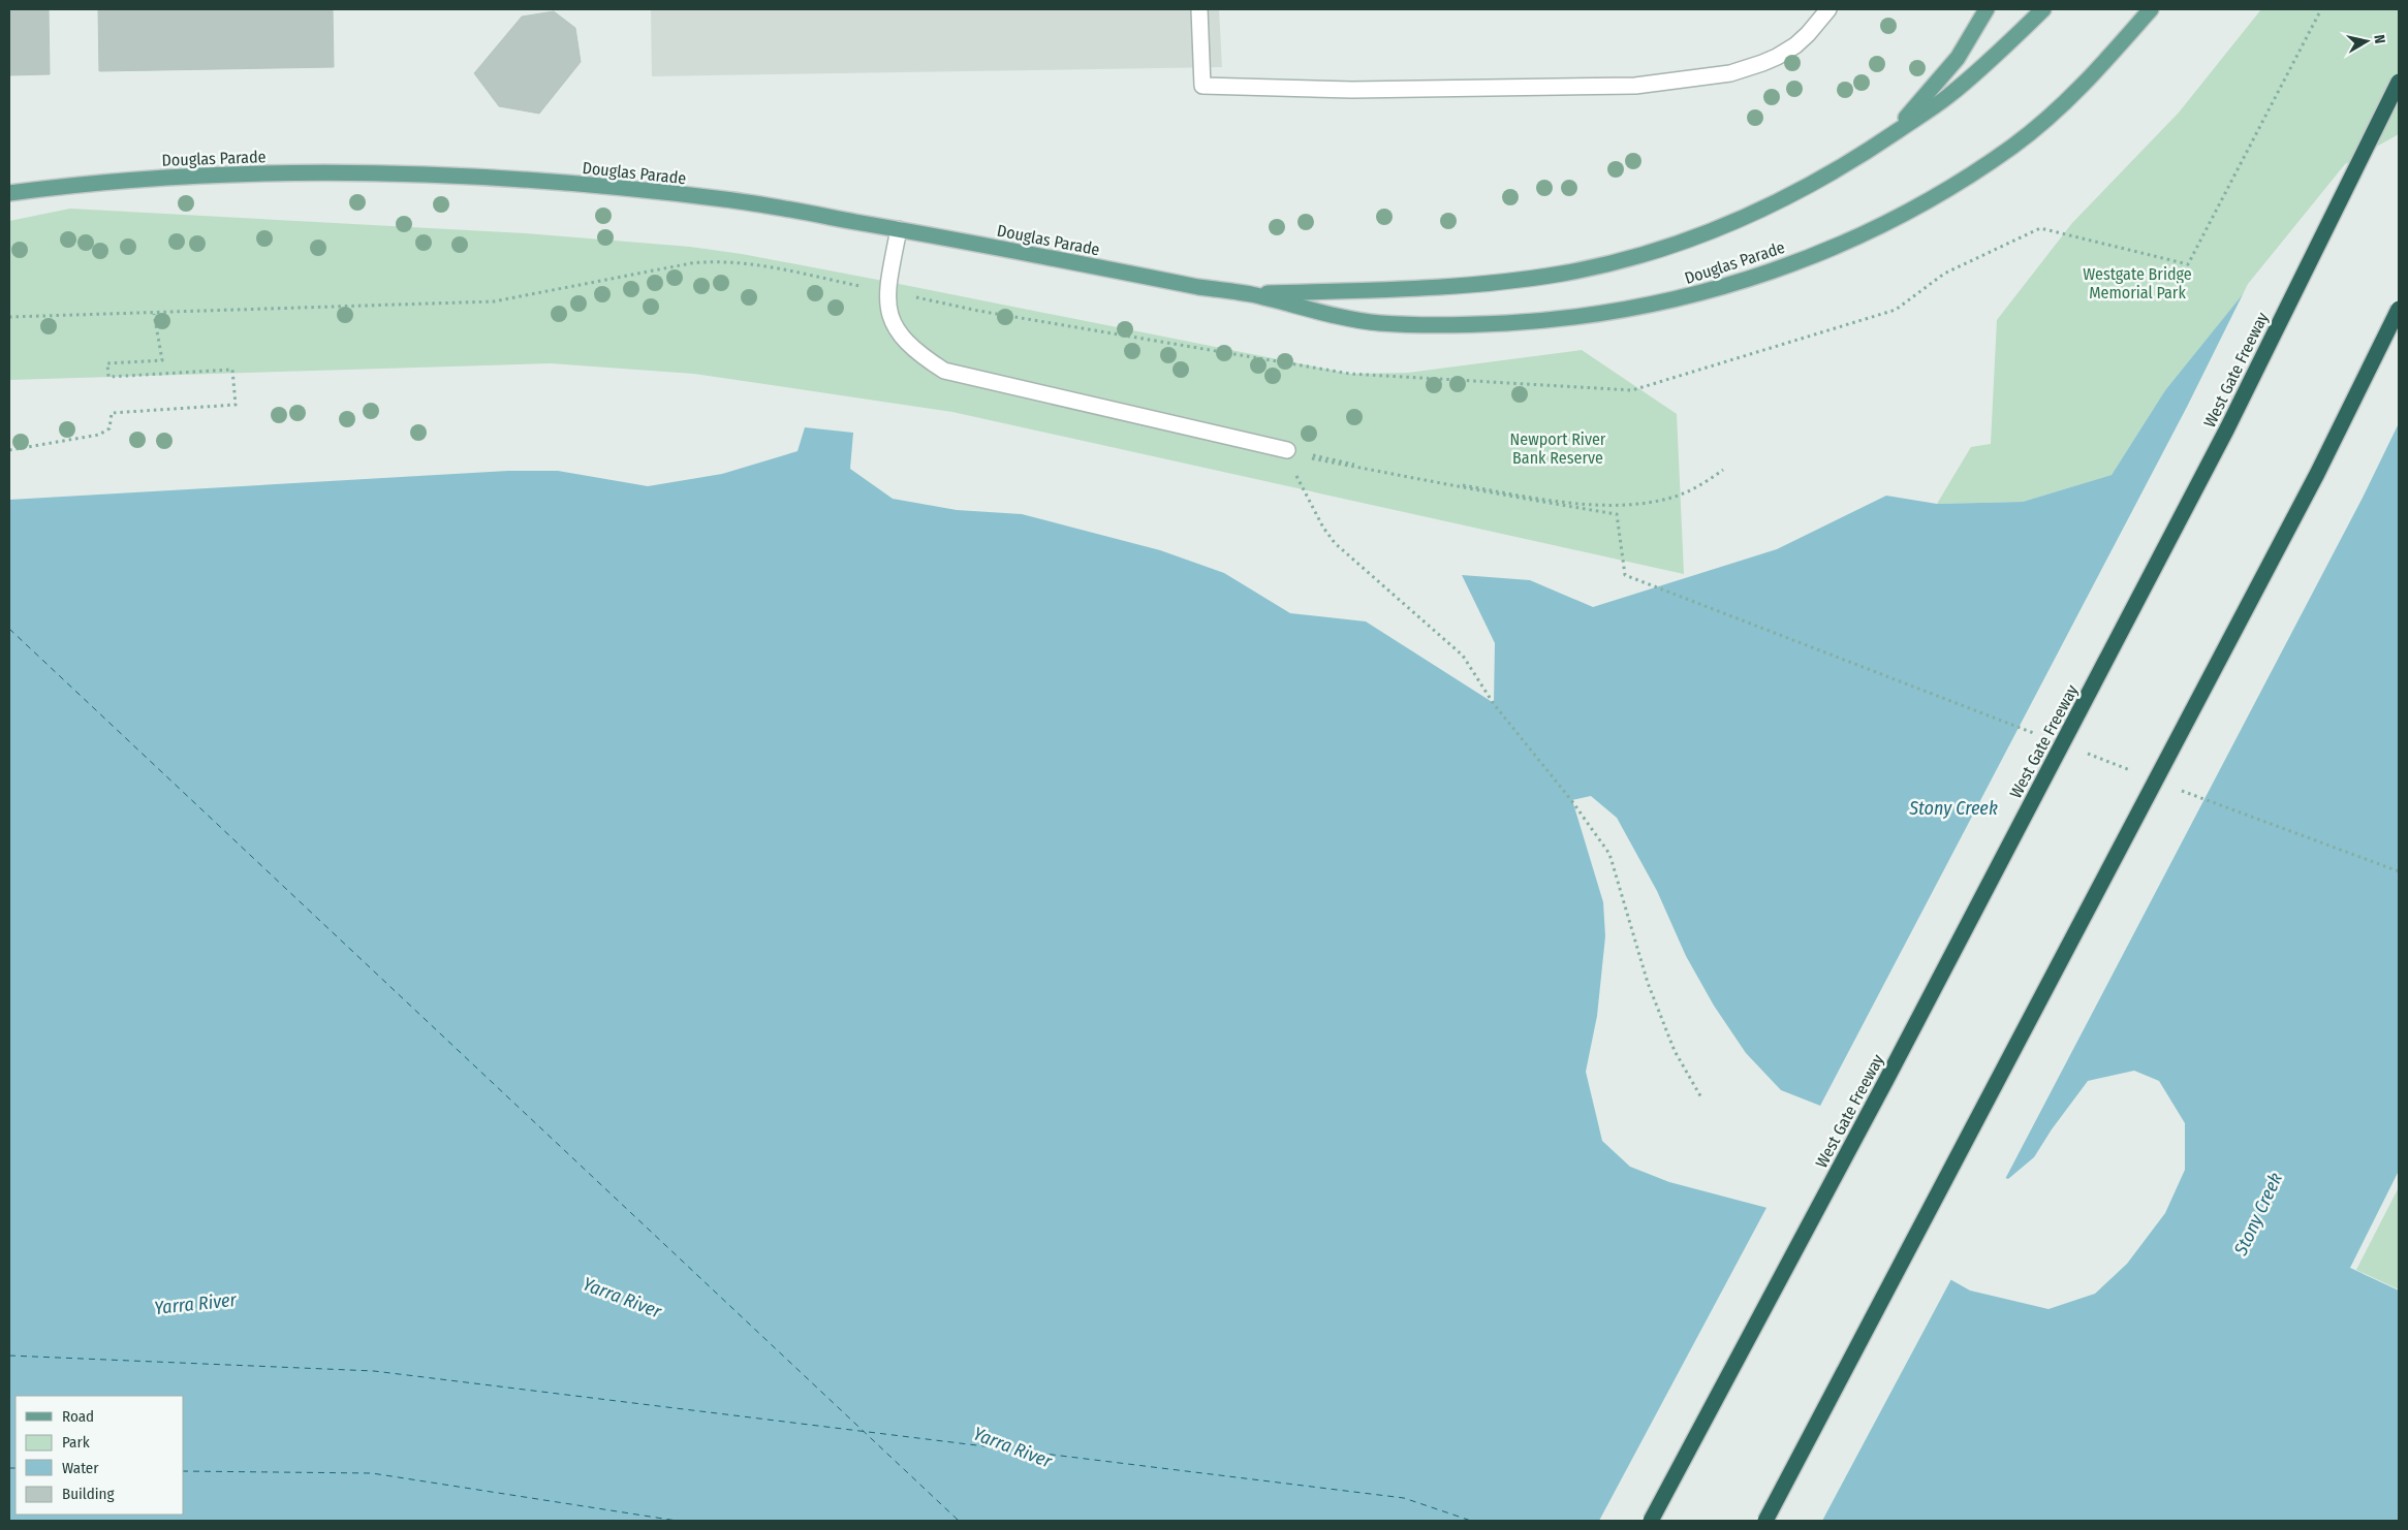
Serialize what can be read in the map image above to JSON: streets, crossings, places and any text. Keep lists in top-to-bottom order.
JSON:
{
  "streets": {
    "highway": ["West Gate Freeway"],
    "main road": ["Douglas Parade"]
  },
  "water": ["Stony Creek", "Yarra River"],
  "parks": ["Westgate Bridge Memorial Park", "Newport River Bank Reserve"],
  "legend": [
    "Road",
    "Park",
    "Water",
    "Building"
  ],
  "north": "right"
}
